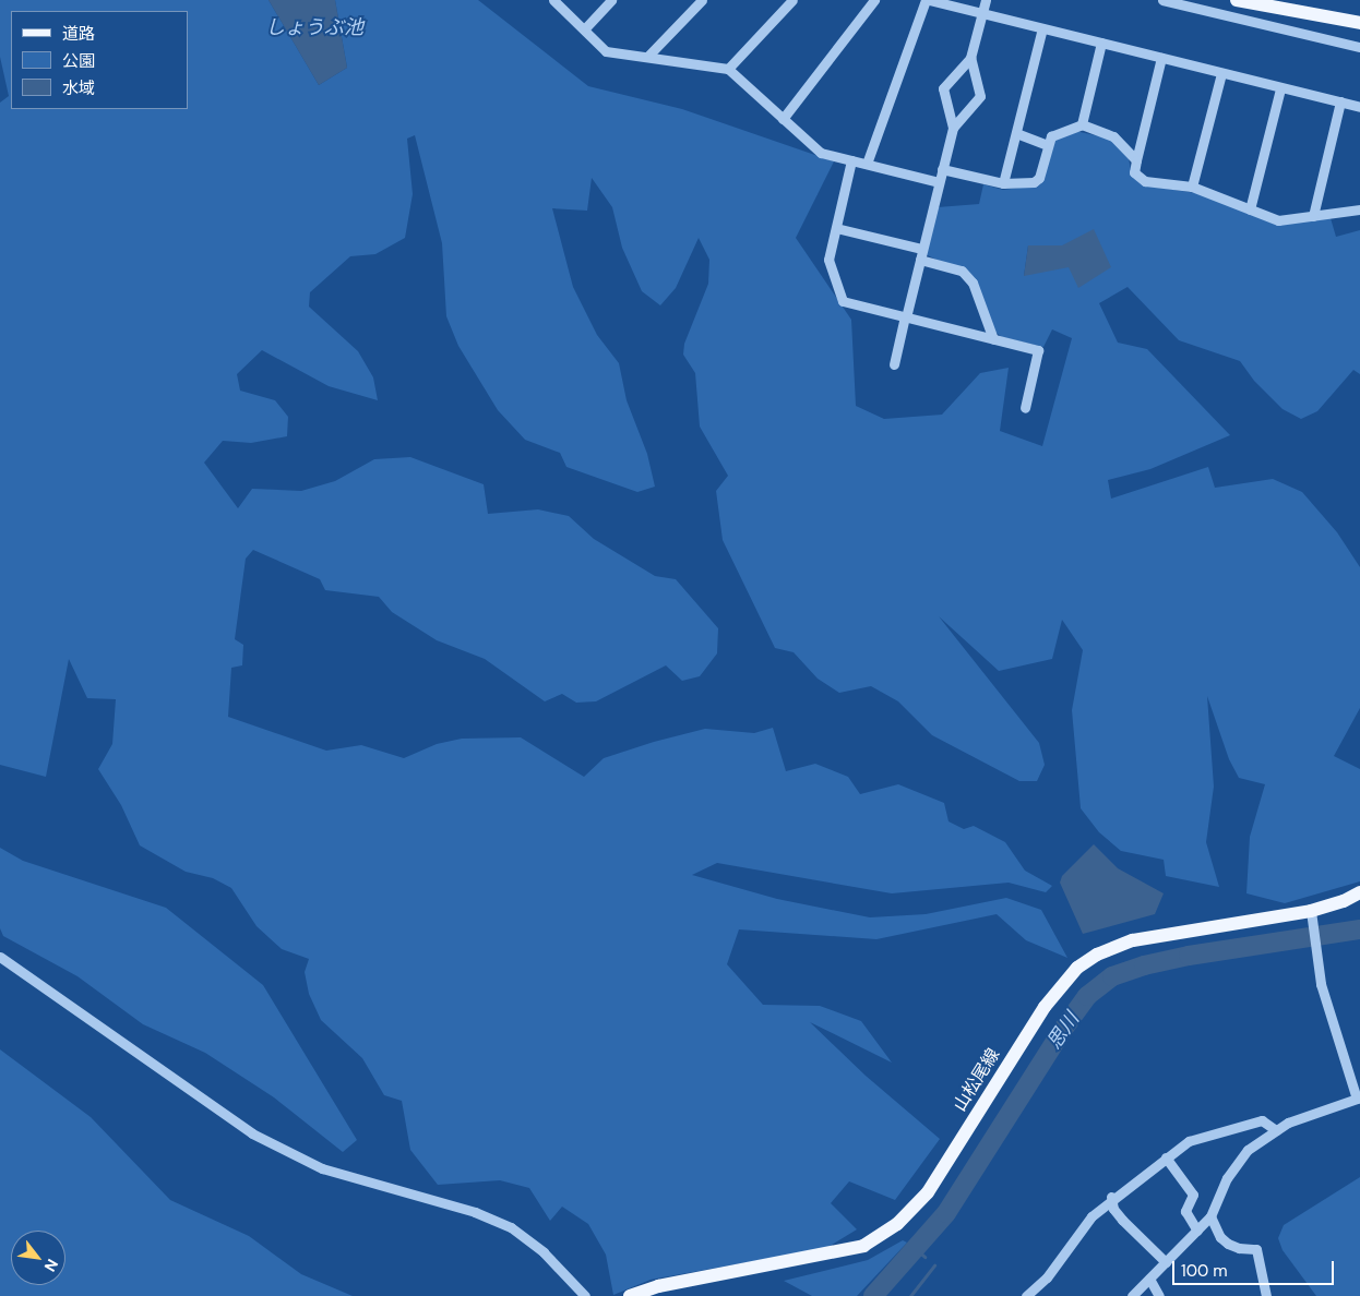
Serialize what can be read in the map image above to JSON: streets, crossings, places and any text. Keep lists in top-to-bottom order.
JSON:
{
  "streets": {
    "main road": ["山松尾線"]
  },
  "water": ["しょうぶ池", "思川"],
  "legend": ["道路", "公園", "水域"],
  "scale_bar": "100 m",
  "north": "bottom right"
}
